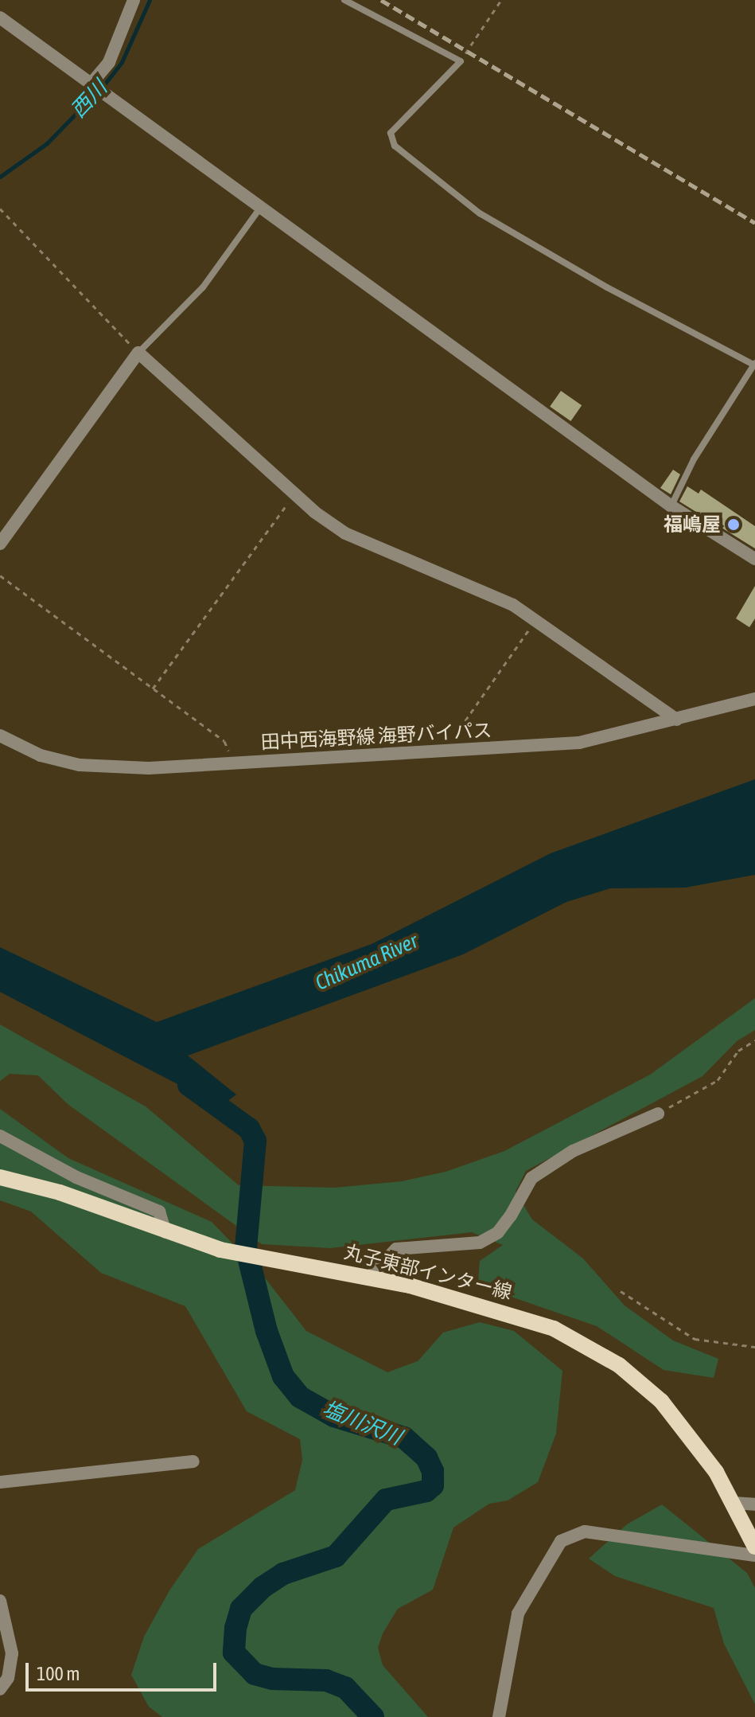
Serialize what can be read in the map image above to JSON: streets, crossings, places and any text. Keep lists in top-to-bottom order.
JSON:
{
  "streets": {
    "main road": ["丸子東部インター線"],
    "street": ["田中西海野線 海野バイパス"]
  },
  "water": ["西川", "Chikuma River", "塩川沢川"],
  "places": ["福嶋屋"],
  "scale_bar": "100 m"
}
